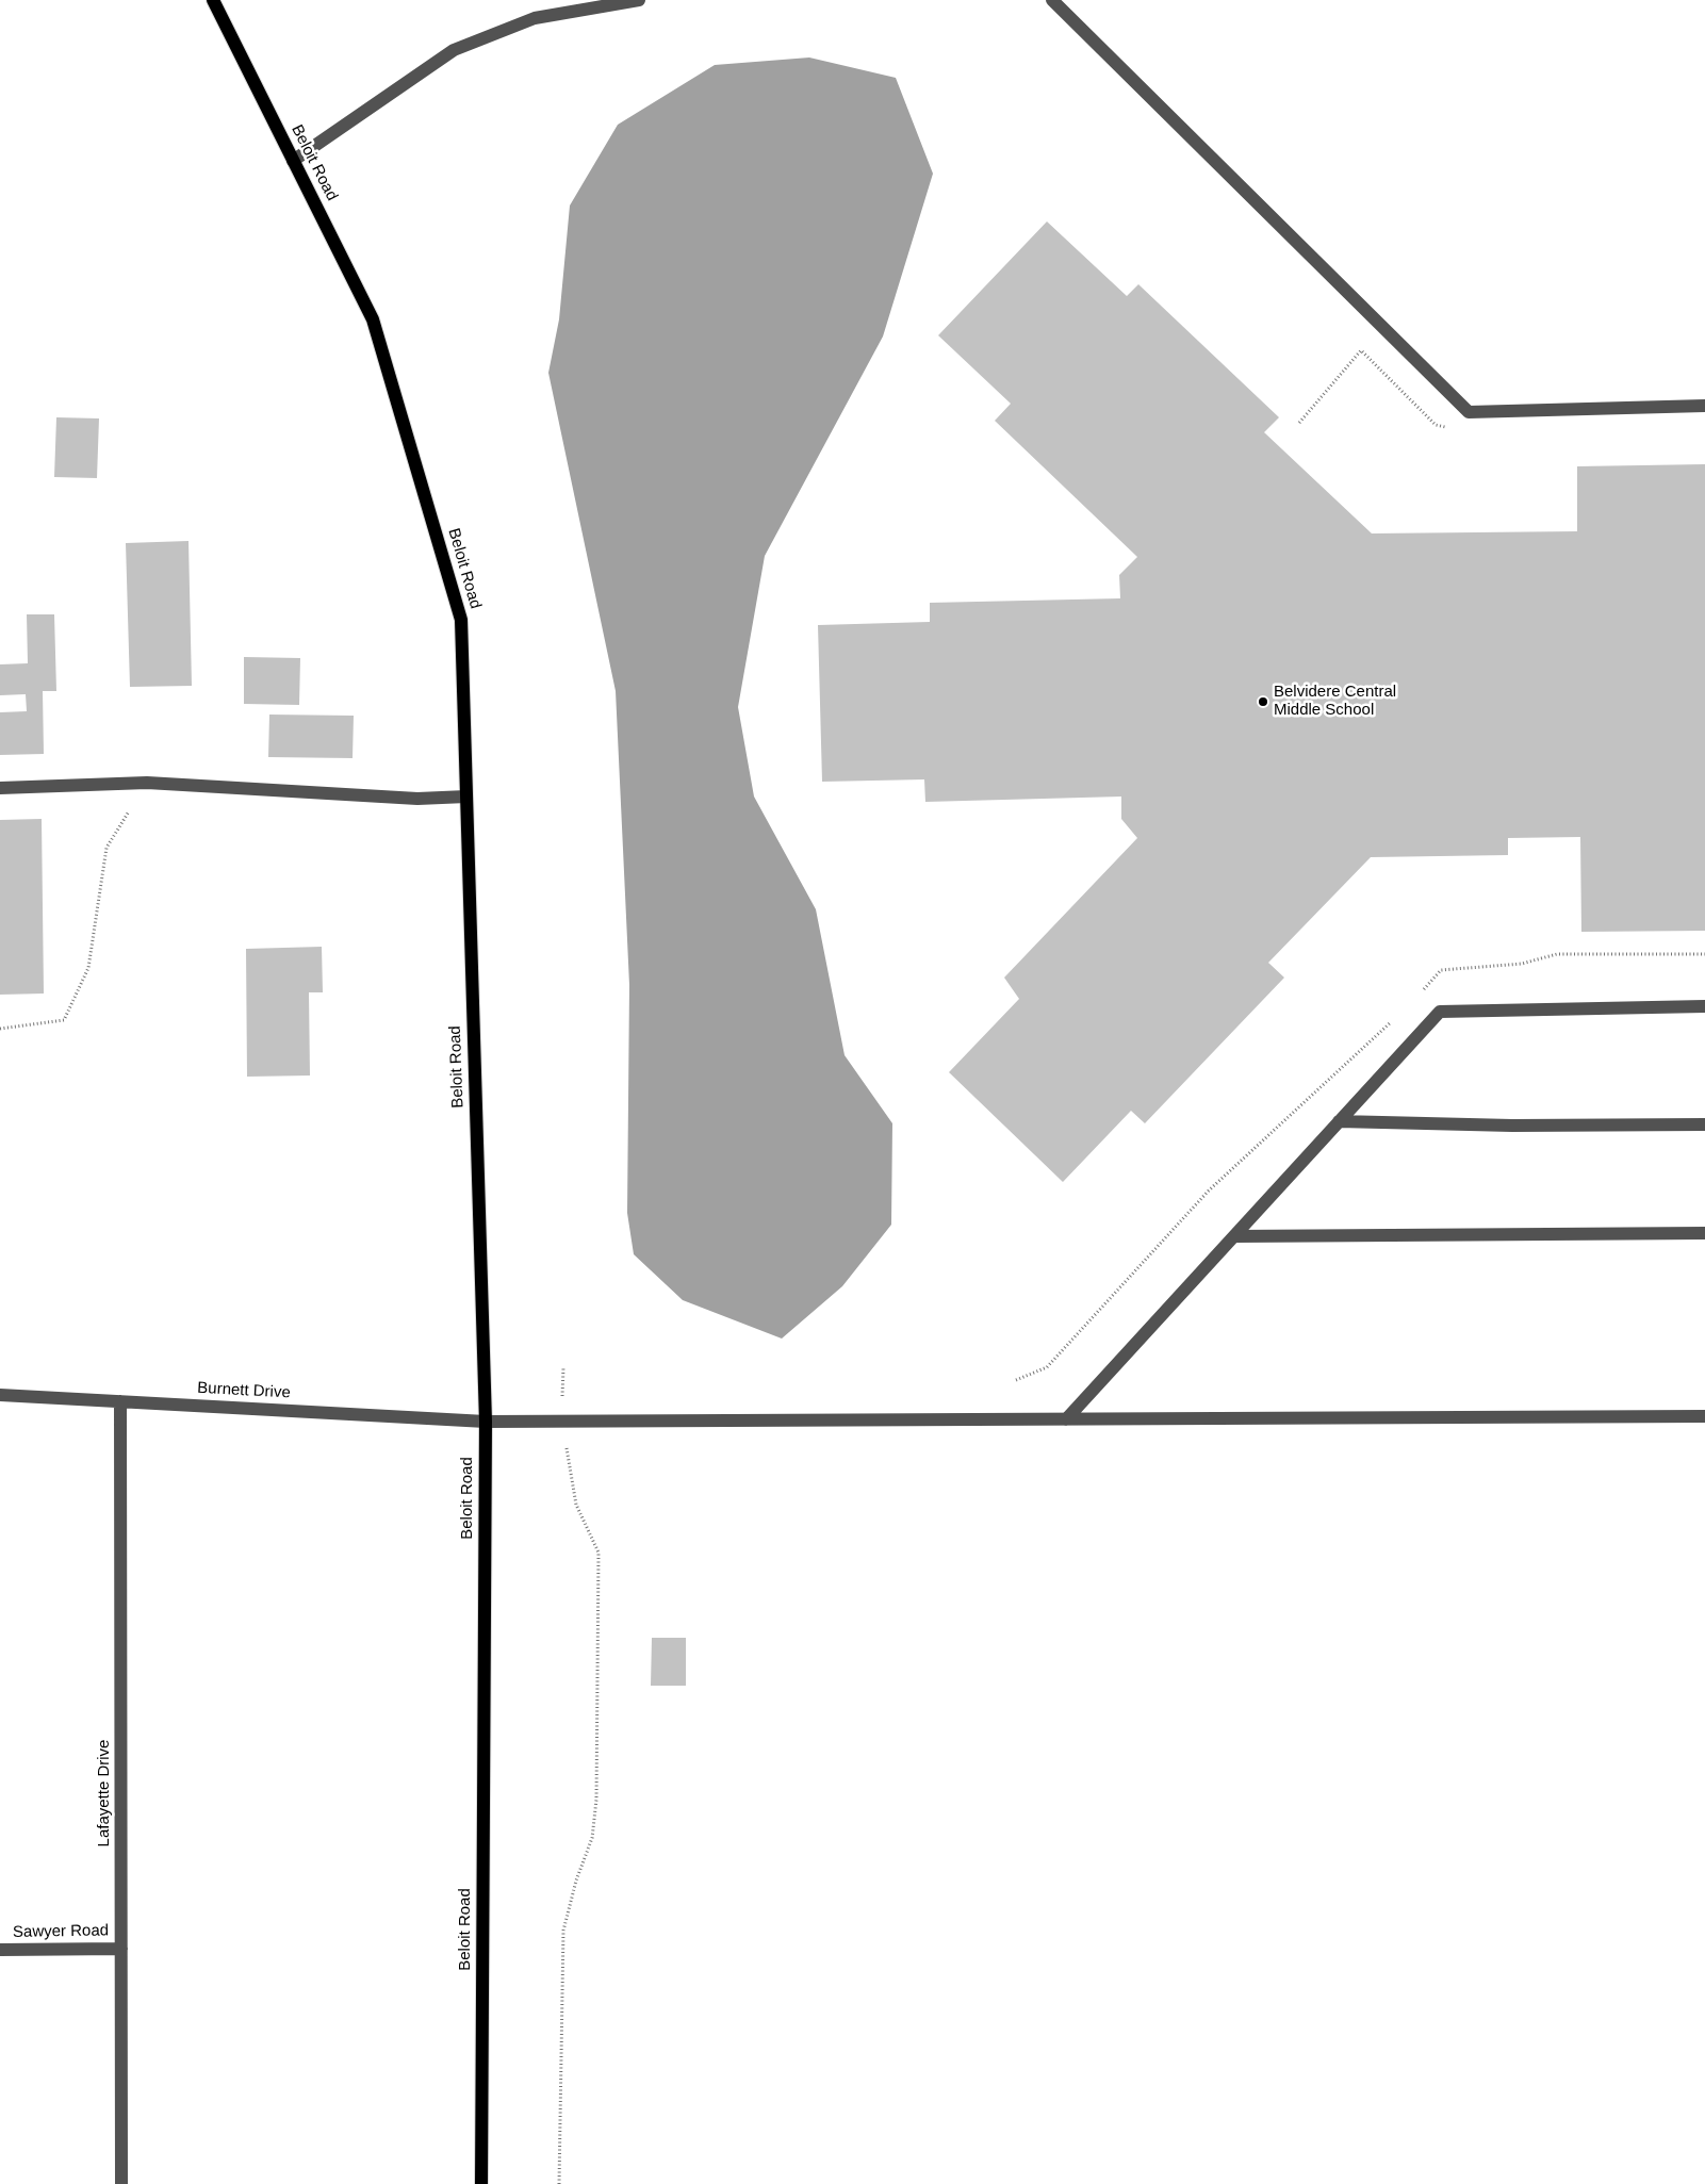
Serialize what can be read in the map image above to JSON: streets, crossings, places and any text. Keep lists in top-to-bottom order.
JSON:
{
  "streets": {
    "main road": ["Beloit Road"],
    "street": ["Burnett Drive", "Lafayette Drive", "Sawyer Road"]
  },
  "crossings": [
    ["Beloit Road", "Burnett Drive"],
    ["Burnett Drive", "Lafayette Drive"],
    ["Lafayette Drive", "Sawyer Road"]
  ],
  "places": ["Belvidere Central Middle School"]
}
